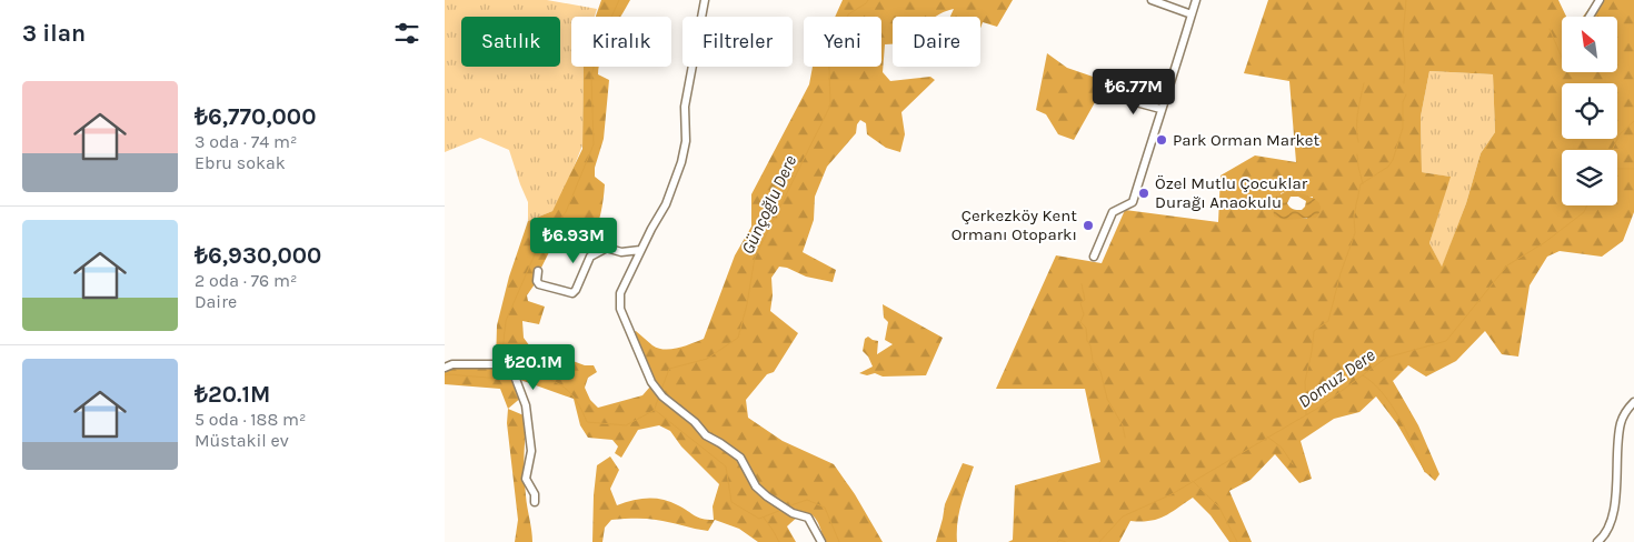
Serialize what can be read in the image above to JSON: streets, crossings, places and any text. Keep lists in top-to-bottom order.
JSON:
{
  "water": ["Günçoğlu Dere", "Domuz Dere"],
  "places": ["Park Orman Market", "Özel Mutlu Çocuklar Durağı Anaokulu", "Çerkezköy Kent Ormanı Otoparkı"],
  "north": "top left",
  "page": {
    "heading": "3 ilan",
    "chip": [
      "Satılık",
      "Kiralık",
      "Filtreler",
      "Yeni",
      "Daire"
    ],
    "list": [
      {
        "name": "₺6,770,000",
        "note": "3 oda · 74 m² · Ebru sokak"
      },
      {
        "name": "₺6,930,000",
        "note": "2 oda · 76 m² · Daire"
      },
      {
        "name": "₺20.1M",
        "note": "5 oda · 188 m² · Müstakil ev"
      }
    ],
    "price": ["₺6.77M", "₺6.93M", "₺20.1M"]
  }
}
